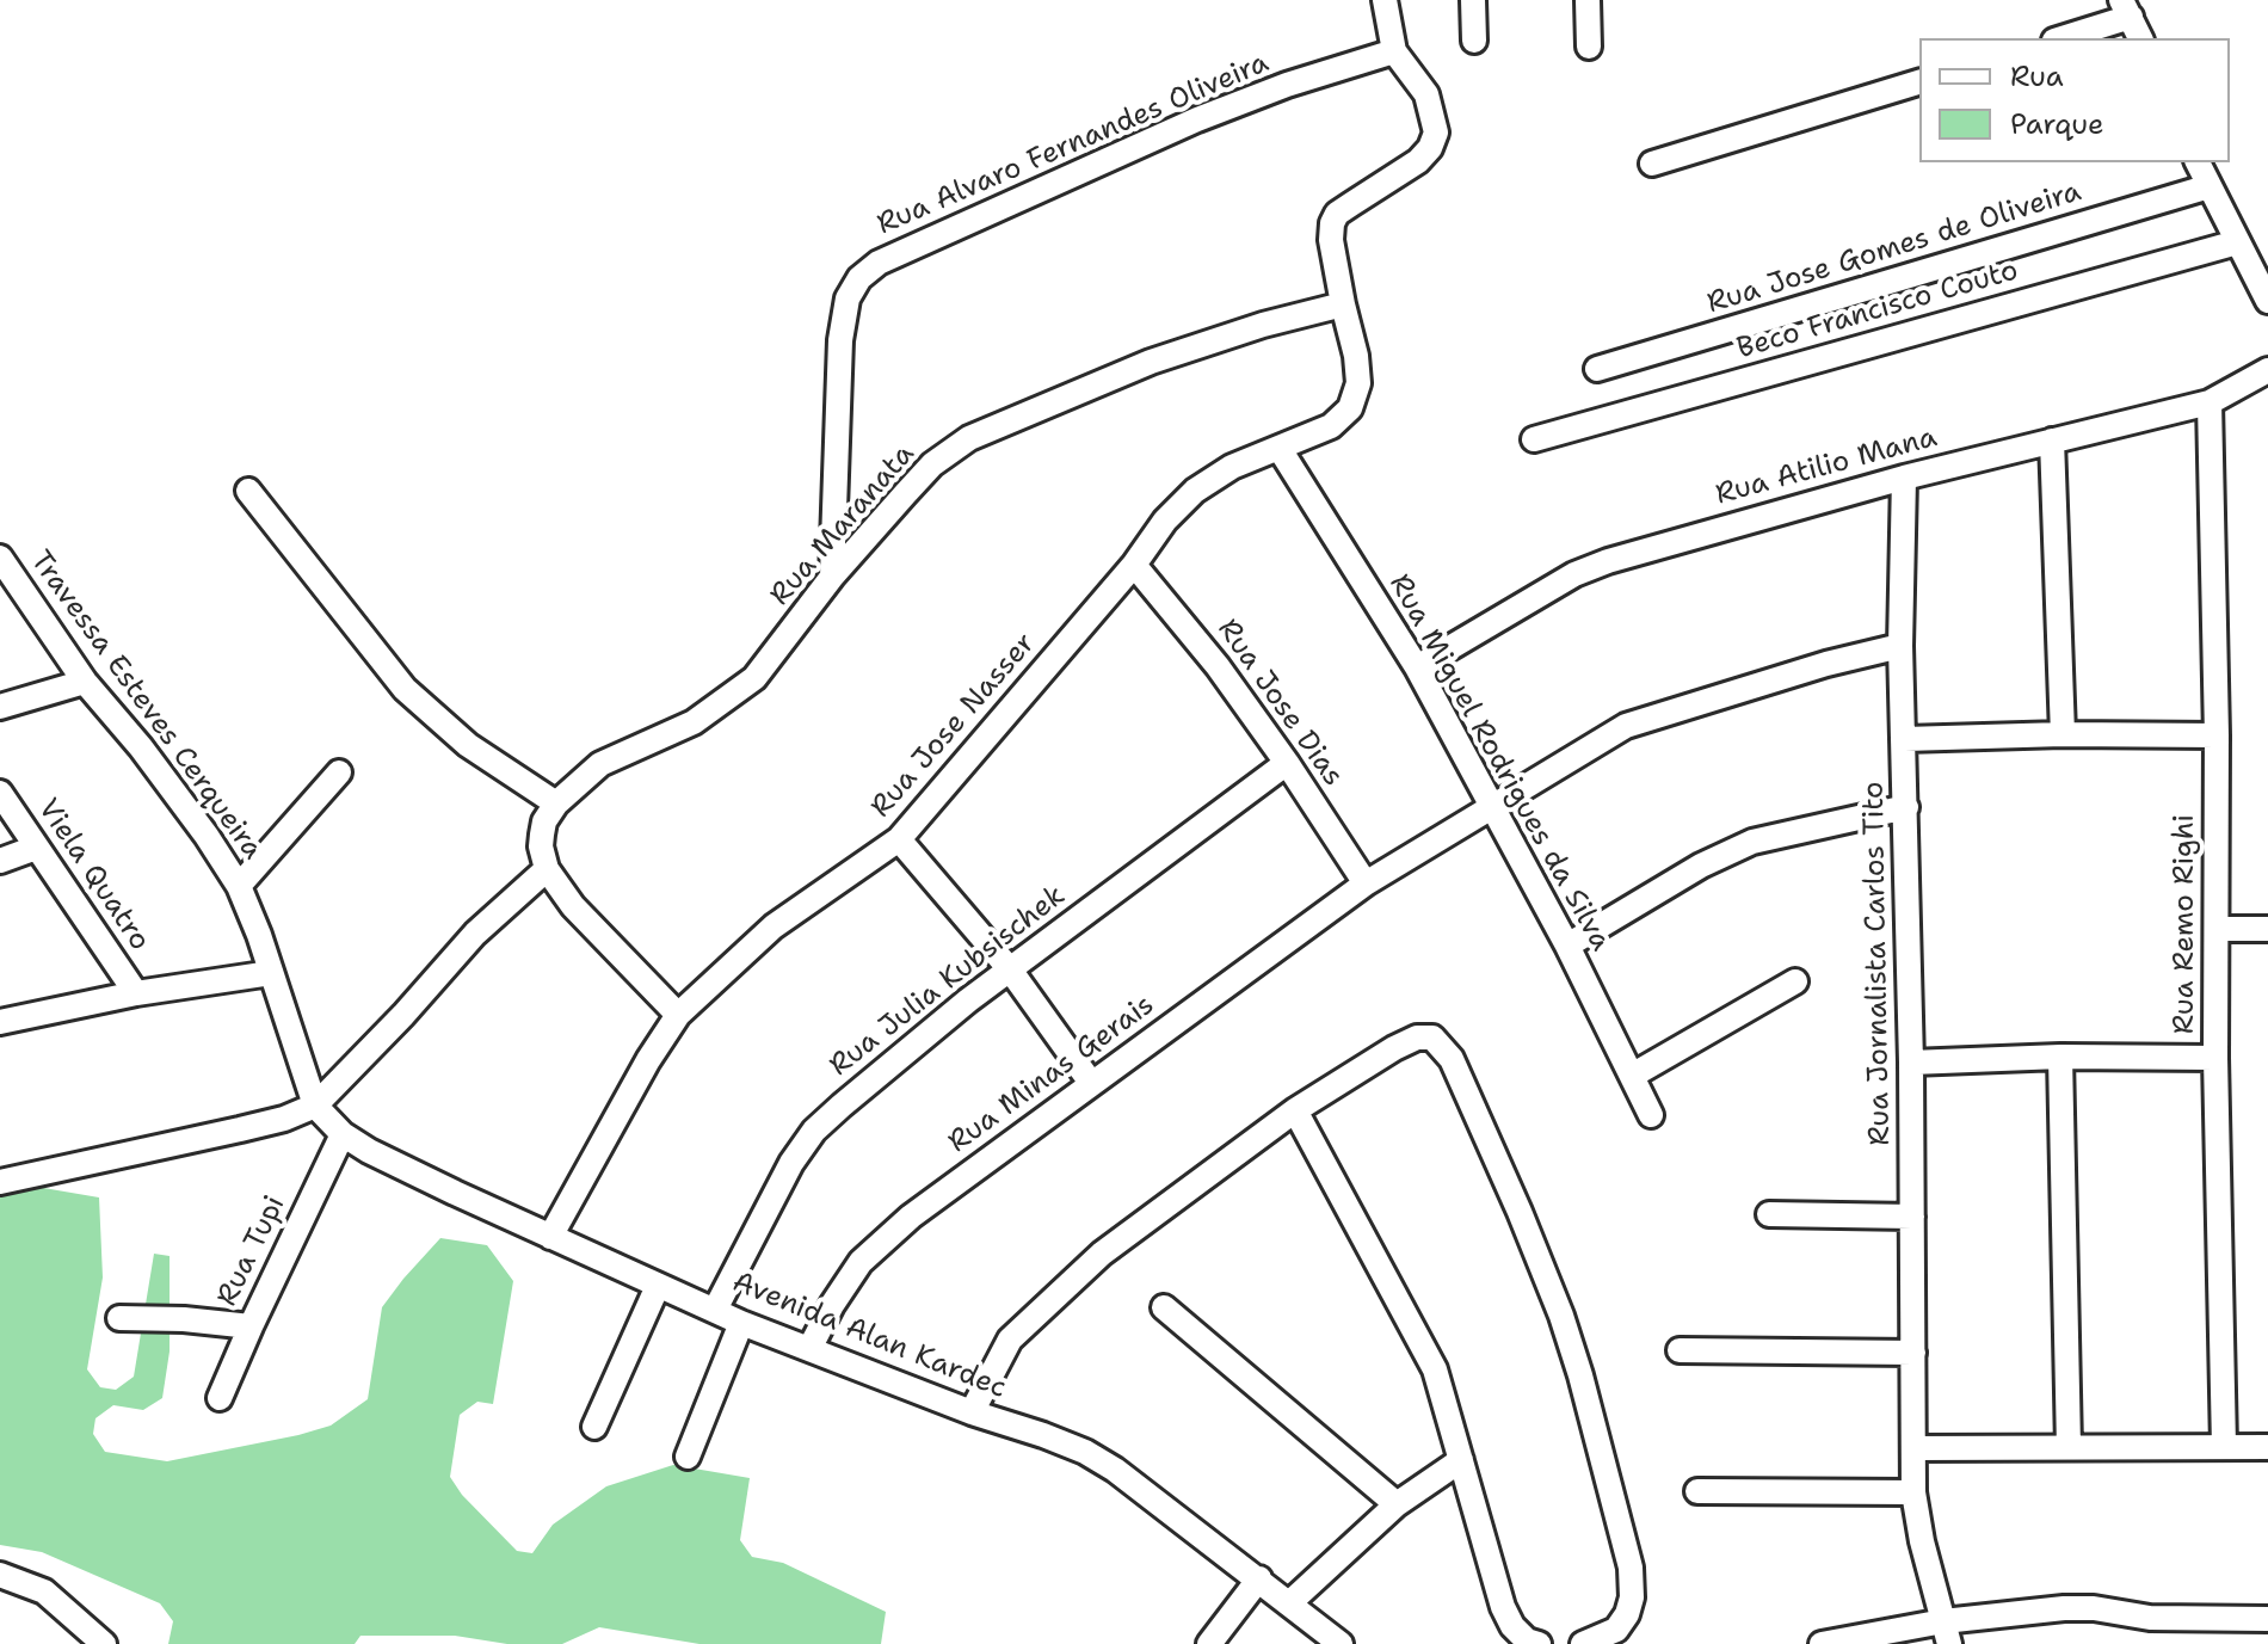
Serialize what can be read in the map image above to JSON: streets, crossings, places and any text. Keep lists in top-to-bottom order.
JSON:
{
  "streets": {
    "street": [
      "Rua Alvaro Fernandes Oliveira",
      "Rua Jose Gomes de Oliveira",
      "Beco Francisco Couto",
      "Rua Atilio Mana",
      "Rua Maranata",
      "Rua Jose Dias",
      "Travessa Esteves Cerqueira",
      "Rua Jose Nasser",
      "Rua Miguel Rodrigues da Silva",
      "Viela Quatro",
      "Rua Remo Righi",
      "Rua Jornalista Carlos Tito",
      "Rua Julia Kubsischek",
      "Rua Minas Gerais",
      "Rua Tupi",
      "Avenida Alan Kardec"
    ]
  },
  "crossings": [
    ["Rua Alvaro Fernandes Oliveira", "Rua Maranata"],
    ["Rua Atilio Mana", "Rua Miguel Rodrigues da Silva"],
    ["Rua Atilio Mana", "Rua Remo Righi"],
    ["Rua Atilio Mana", "Rua Jornalista Carlos Tito"],
    ["Rua Jose Dias", "Rua Jose Nasser"],
    ["Rua Jose Dias", "Rua Julia Kubsischek"],
    ["Rua Jose Dias", "Rua Minas Gerais"],
    ["Travessa Esteves Cerqueira", "Rua Tupi"],
    ["Travessa Esteves Cerqueira", "Avenida Alan Kardec"],
    ["Rua Jose Nasser", "Rua Miguel Rodrigues da Silva"],
    ["Rua Jose Nasser", "Avenida Alan Kardec"],
    ["Rua Miguel Rodrigues da Silva", "Rua Minas Gerais"],
    ["Rua Jornalista Carlos Tito", "Rua Minas Gerais"],
    ["Rua Julia Kubsischek", "Avenida Alan Kardec"],
    ["Rua Minas Gerais", "Avenida Alan Kardec"],
    ["Rua Tupi", "Avenida Alan Kardec"]
  ],
  "legend": ["Rua", "Parque"]
}
